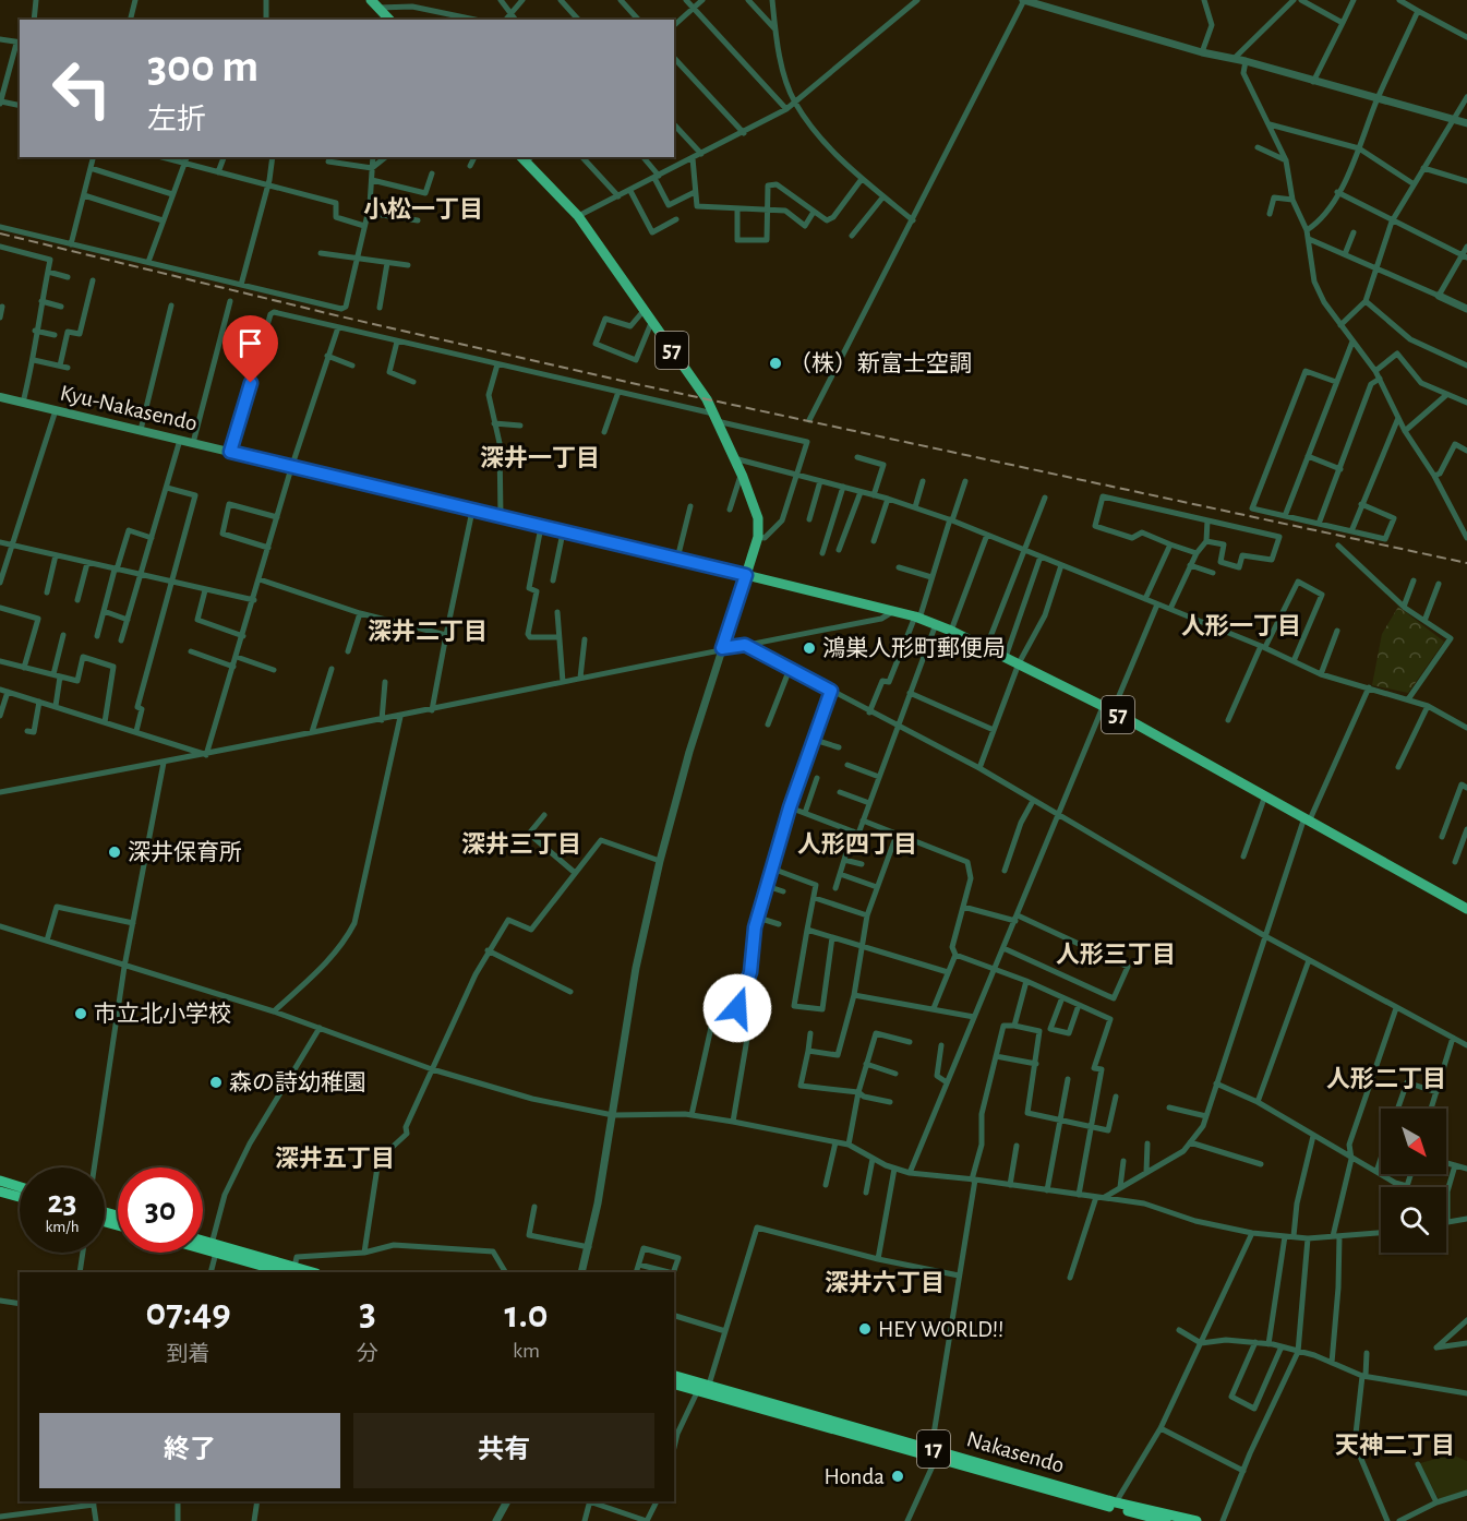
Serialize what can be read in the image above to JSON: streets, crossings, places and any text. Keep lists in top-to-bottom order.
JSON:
{
  "streets": {
    "highway": ["17", "Nakasendo"],
    "main road": ["57", "Kyu-Nakasendo"]
  },
  "crossings": [
    ["57", "Kyu-Nakasendo"]
  ],
  "districts": [
    "小松一丁目",
    "深井一丁目",
    "人形一丁目",
    "深井二丁目",
    "深井三丁目",
    "人形四丁目",
    "人形三丁目",
    "人形二丁目",
    "深井五丁目",
    "深井六丁目",
    "天神二丁目"
  ],
  "places": [
    "（株）新富士空調",
    "鴻巣人形町郵便局",
    "深井保育所",
    "市立北小学校",
    "森の詩幼稚園",
    "HEY WORLD!!",
    "Honda"
  ],
  "north": "bottom right",
  "page": {
    "turn": ["300 m", "左折"],
    "speed": "23 km/h",
    "limit": "30",
    "eta": [
      "07:49",
      "到着",
      "3",
      "分",
      "1.0",
      "km"
    ],
    "buttons": ["終了", "共有"]
  }
}
